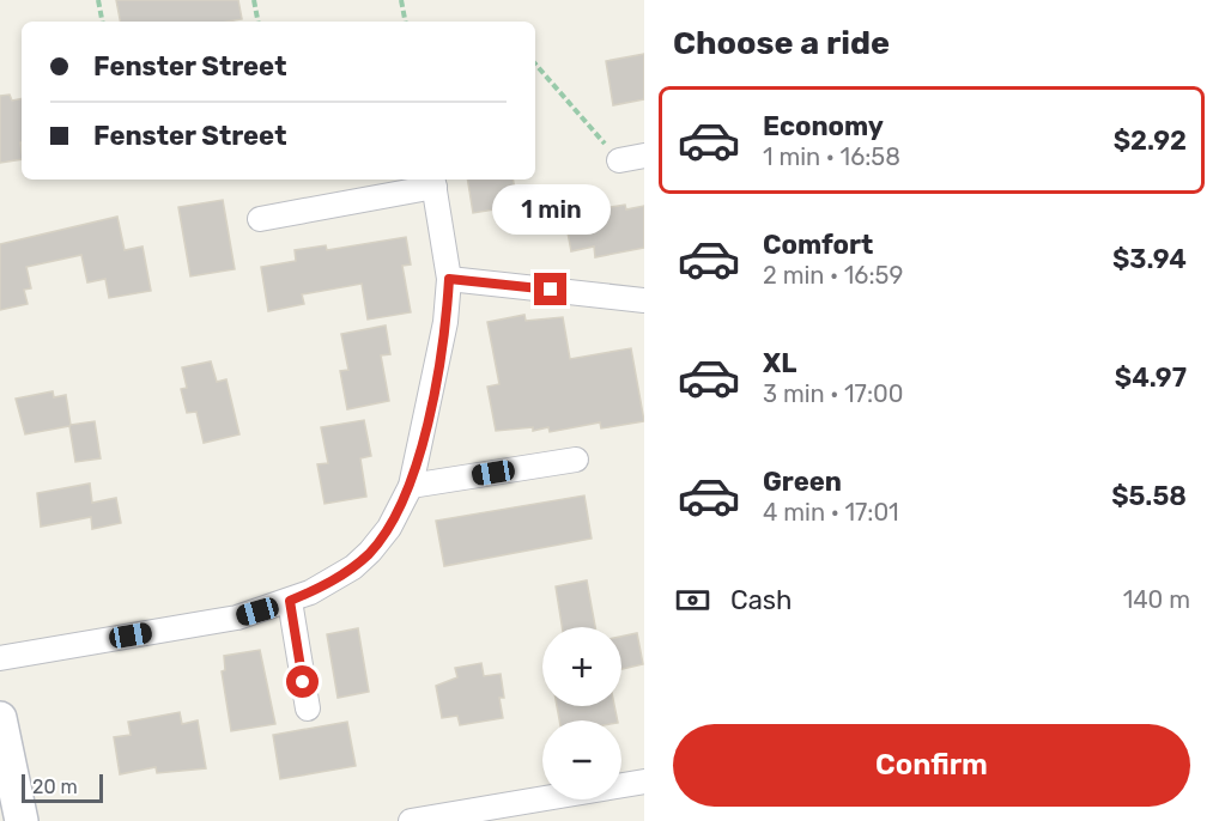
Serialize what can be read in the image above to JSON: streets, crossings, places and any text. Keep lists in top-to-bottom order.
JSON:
{
  "scale_bar": "20 m",
  "page": {
    "heading": "Choose a ride",
    "banner": ["Fenster Street", "Fenster Street"],
    "list": [
      {
        "name": "Economy",
        "note": "1 min · 16:58",
        "value": "$2.92"
      },
      {
        "name": "Comfort",
        "note": "2 min · 16:59",
        "value": "$3.94"
      },
      {
        "name": "XL",
        "note": "3 min · 17:00",
        "value": "$4.97"
      },
      {
        "name": "Green",
        "note": "4 min · 17:01",
        "value": "$5.58"
      }
    ],
    "bubble": "1 min",
    "pay": ["Cash", "140 m"],
    "map_buttons": ["+", "−"],
    "buttons": "Confirm",
    "scale": "20 m"
  }
}
